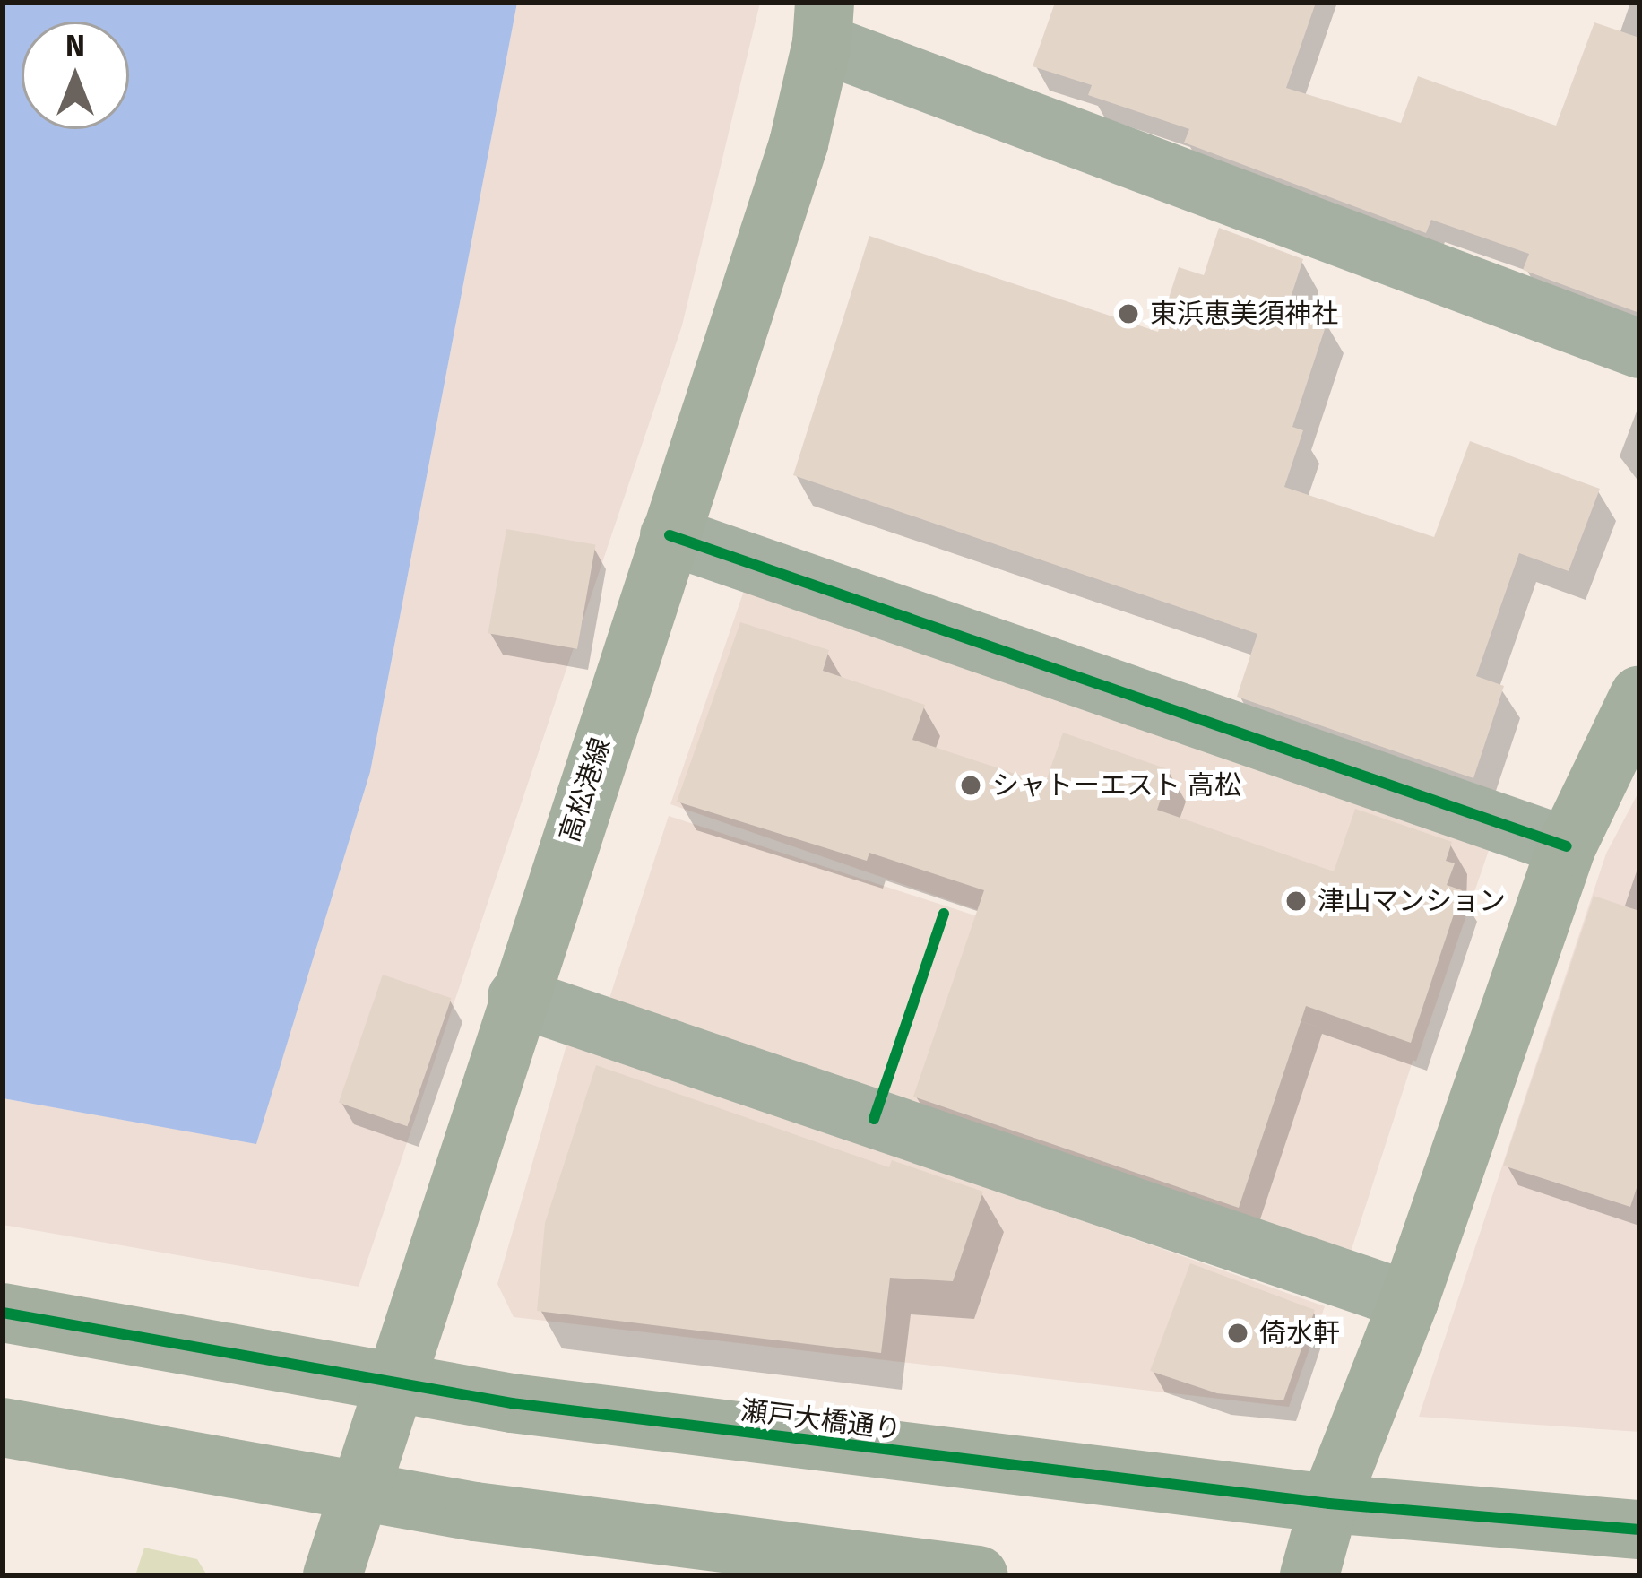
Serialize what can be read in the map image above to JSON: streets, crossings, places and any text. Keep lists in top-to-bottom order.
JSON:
{
  "streets": {
    "street": ["高松港線", "瀬戸大橋通り"]
  },
  "crossings": [
    ["高松港線", "瀬戸大橋通り"]
  ],
  "places": [
    "東浜恵美須神社",
    "シャトーエスト 高松",
    "津山マンション",
    "倚水軒"
  ],
  "north": "top"
}
